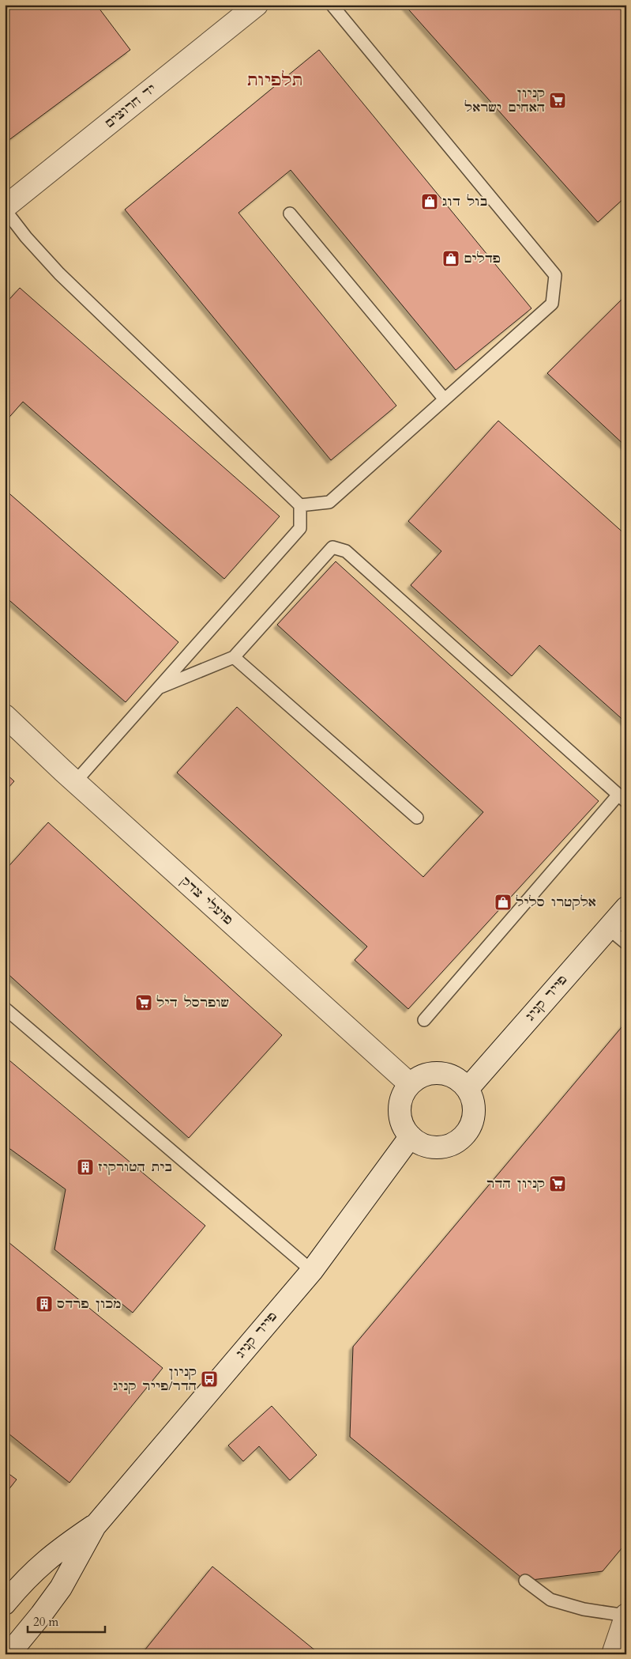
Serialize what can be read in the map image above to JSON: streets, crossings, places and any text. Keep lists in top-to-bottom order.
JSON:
{
  "streets": {
    "street": ["יד חרוצים", "פועלי צדק", "פייר קניג"]
  },
  "crossings": [
    ["פועלי צדק", "פייר קניג"]
  ],
  "districts": ["תלפיות"],
  "places": {
    "supermarket": ["קניון האחים ישראל", "שופרסל דיל", "קניון הדר"],
    "shop": ["בול דוג", "פדלים", "אלקטרו סליל"],
    "building": ["בית הטורקיז", "מכון פרדס"],
    "bus stop": ["קניון הדר/פייר קניג"]
  },
  "scale_bar": "20 m"
}
